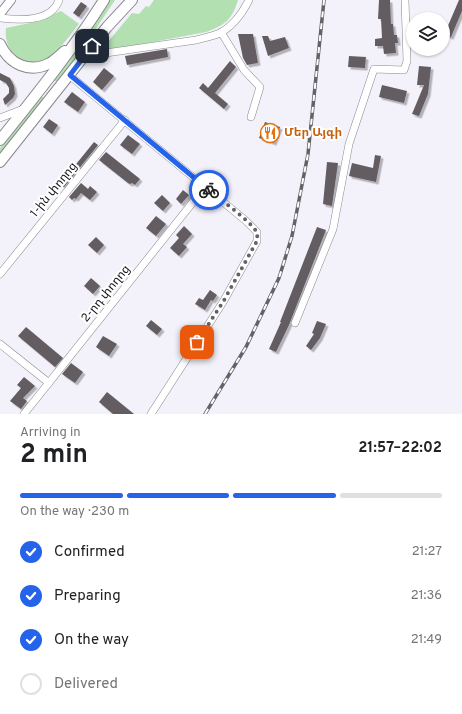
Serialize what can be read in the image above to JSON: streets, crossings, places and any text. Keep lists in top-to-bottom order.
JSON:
{
  "streets": {
    "street": ["1-ին փողոց", "2-րդ փողոց"]
  },
  "places": {
    "restaurant": ["Մեր Այգի"]
  },
  "page": {
    "heading": ["2 min", "Arriving in", "21:57–22:02"],
    "bar": "On the way · 230 m",
    "list": [
      ["Confirmed", "21:27"],
      ["Preparing", "21:36"],
      ["On the way", "21:49"],
      "Delivered"
    ]
  }
}
